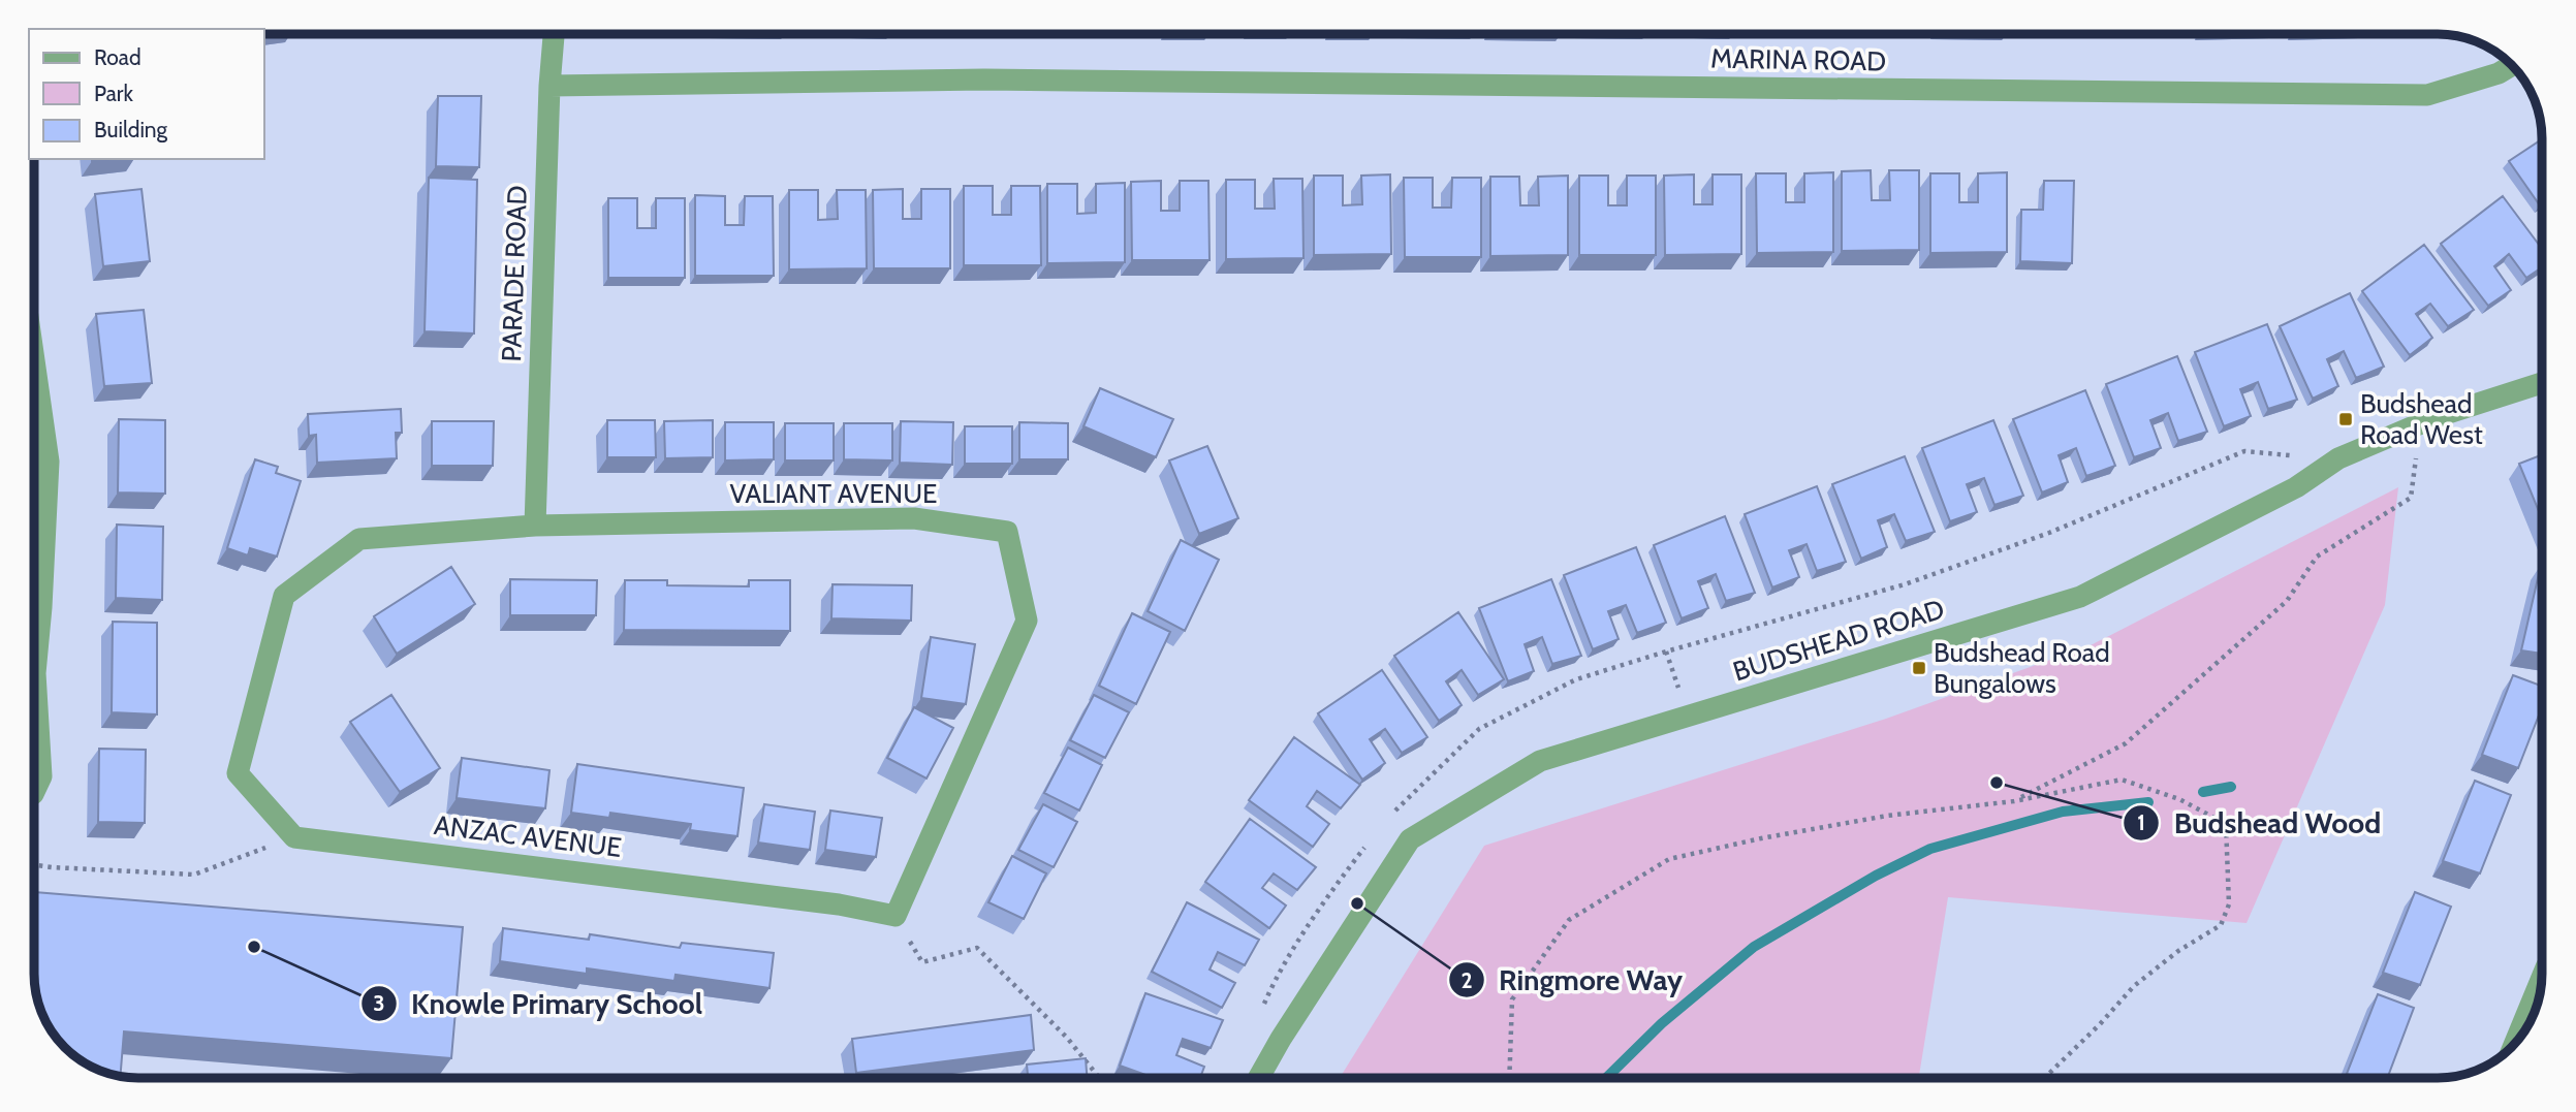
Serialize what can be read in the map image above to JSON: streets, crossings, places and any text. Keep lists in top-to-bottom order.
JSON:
{
  "streets": {
    "street": [
      "MARINA ROAD",
      "PARADE ROAD",
      "VALIANT AVENUE",
      "BUDSHEAD ROAD",
      "ANZAC AVENUE"
    ]
  },
  "crossings": [
    ["MARINA ROAD", "PARADE ROAD"],
    ["PARADE ROAD", "VALIANT AVENUE"],
    ["VALIANT AVENUE", "ANZAC AVENUE"]
  ],
  "places": {
    "transit": ["Budshead Road West", "Budshead Road Bungalows"],
    "other": ["Budshead Wood", "Ringmore Way", "Knowle Primary School"]
  },
  "legend": ["Road", "Park", "Building"]
}
